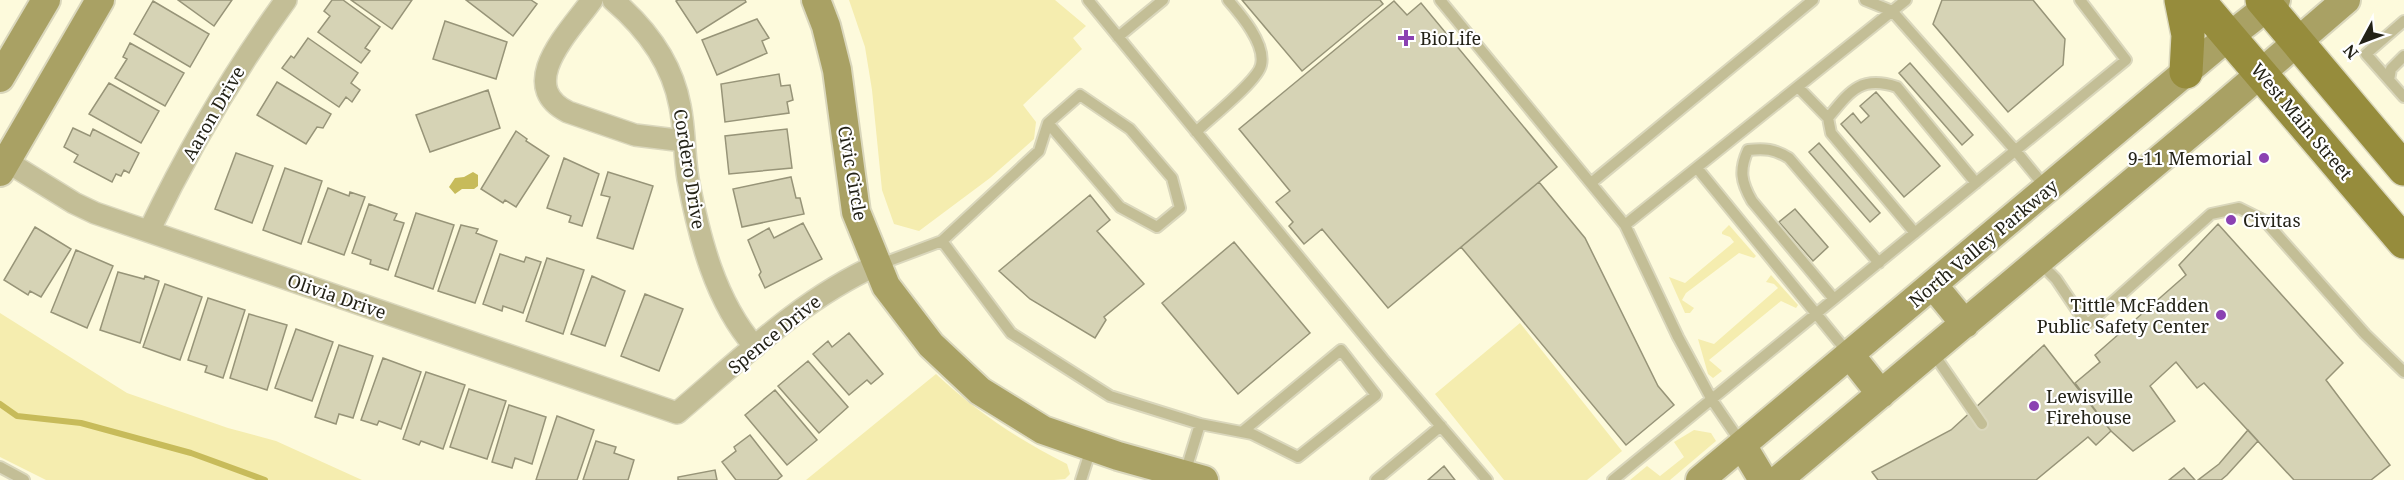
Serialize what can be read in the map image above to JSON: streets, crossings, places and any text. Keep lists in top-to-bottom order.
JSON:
{
  "streets": {
    "main road": ["West Main Street", "Civic Circle", "North Valley Parkway"],
    "street": [
      "Aaron Drive",
      "Cordero Drive",
      "Olivia Drive",
      "Spence Drive"
    ]
  },
  "crossings": [
    ["Aaron Drive", "Olivia Drive"],
    ["West Main Street", "North Valley Parkway"],
    ["Cordero Drive", "Spence Drive"],
    ["Civic Circle", "Spence Drive"],
    ["Olivia Drive", "Spence Drive"]
  ],
  "places": {
    "health": ["BioLife"],
    "other": [
      "9-11 Memorial",
      "Civitas",
      "Tittle McFadden Public Safety Center",
      "Lewisville Firehouse"
    ]
  },
  "north": "bottom left"
}
